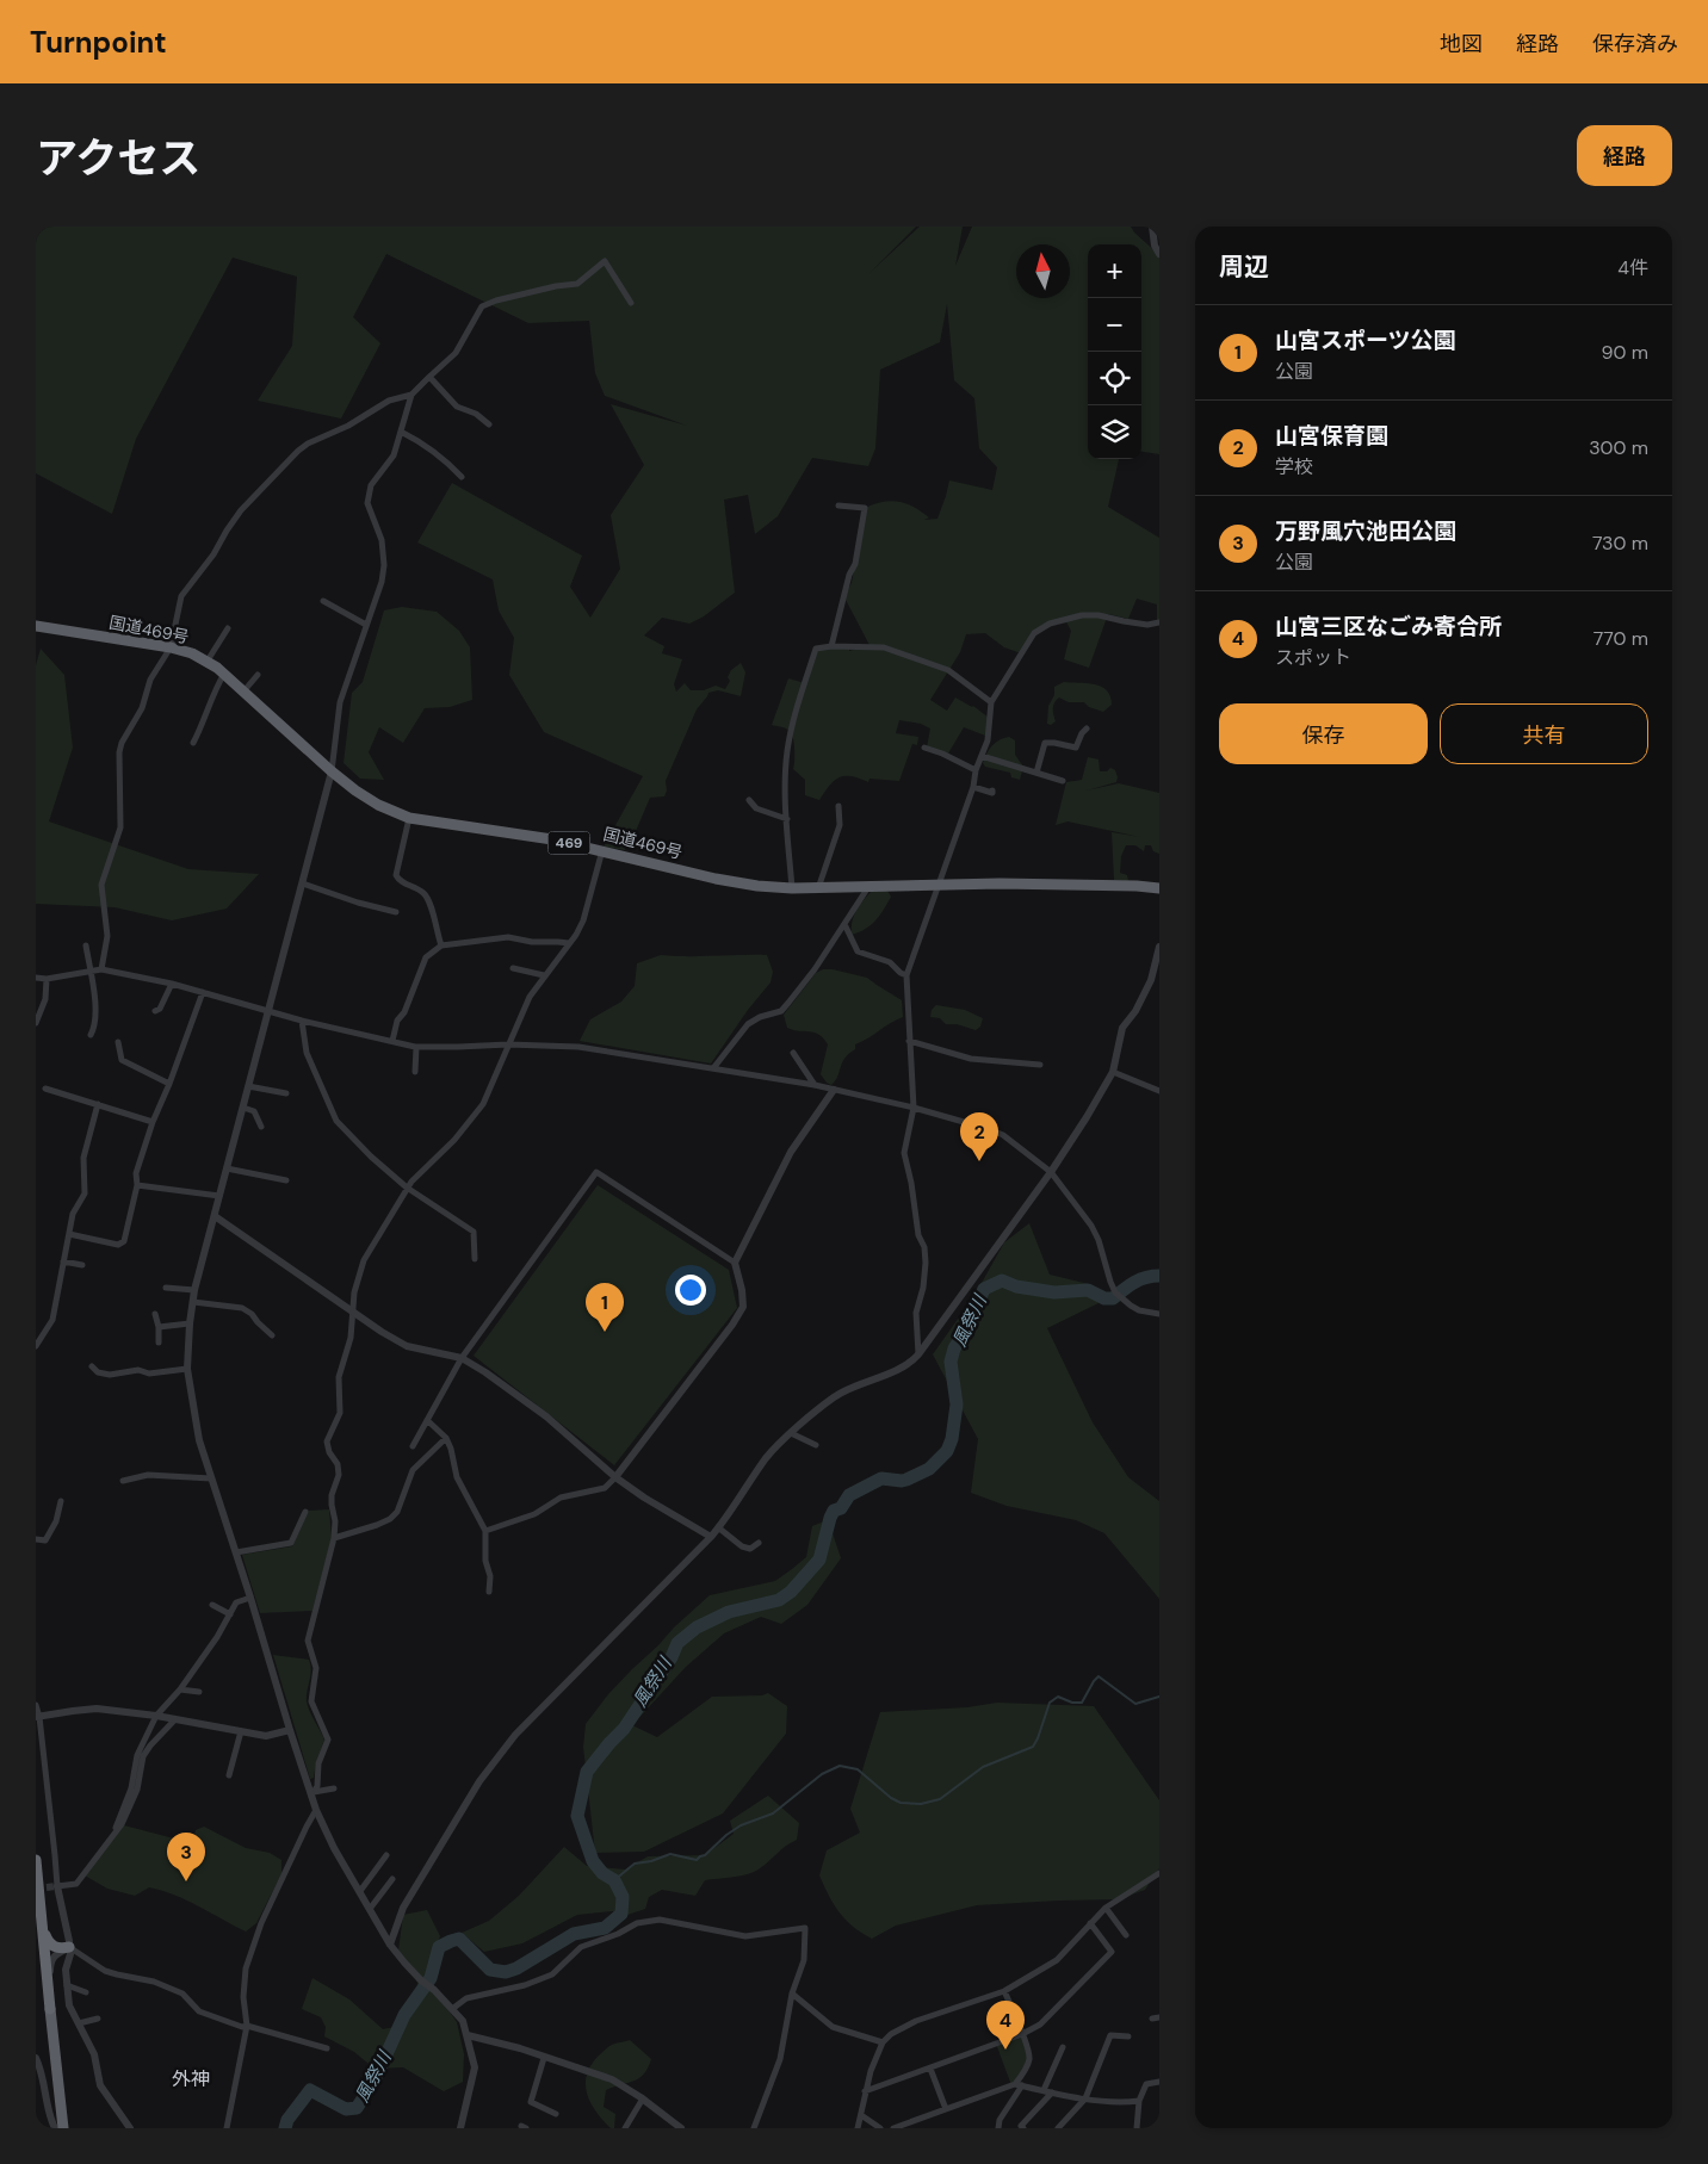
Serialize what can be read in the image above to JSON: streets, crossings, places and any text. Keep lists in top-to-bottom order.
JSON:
{
  "streets": {
    "highway": ["国道469号", "469"]
  },
  "districts": ["外神"],
  "water": ["風祭川"],
  "north": "top",
  "page": {
    "header": "Turnpoint",
    "nav": ["地図", "経路", "保存済み"],
    "title": "アクセス",
    "buttons": [
      "経路",
      ["保存", "共有"]
    ],
    "heading": ["周辺", "4件"],
    "map_buttons": ["+", "−"],
    "list": [
      {
        "mark": "1",
        "name": "山宮スポーツ公園",
        "note": "公園",
        "value": "90 m"
      },
      {
        "mark": "2",
        "name": "山宮保育園",
        "note": "学校",
        "value": "300 m"
      },
      {
        "mark": "3",
        "name": "万野風穴池田公園",
        "note": "公園",
        "value": "730 m"
      },
      {
        "mark": "4",
        "name": "山宮三区なごみ寄合所",
        "note": "スポット",
        "value": "770 m"
      }
    ],
    "pins": [
      "2",
      "1",
      "3",
      "4"
    ]
  }
}
